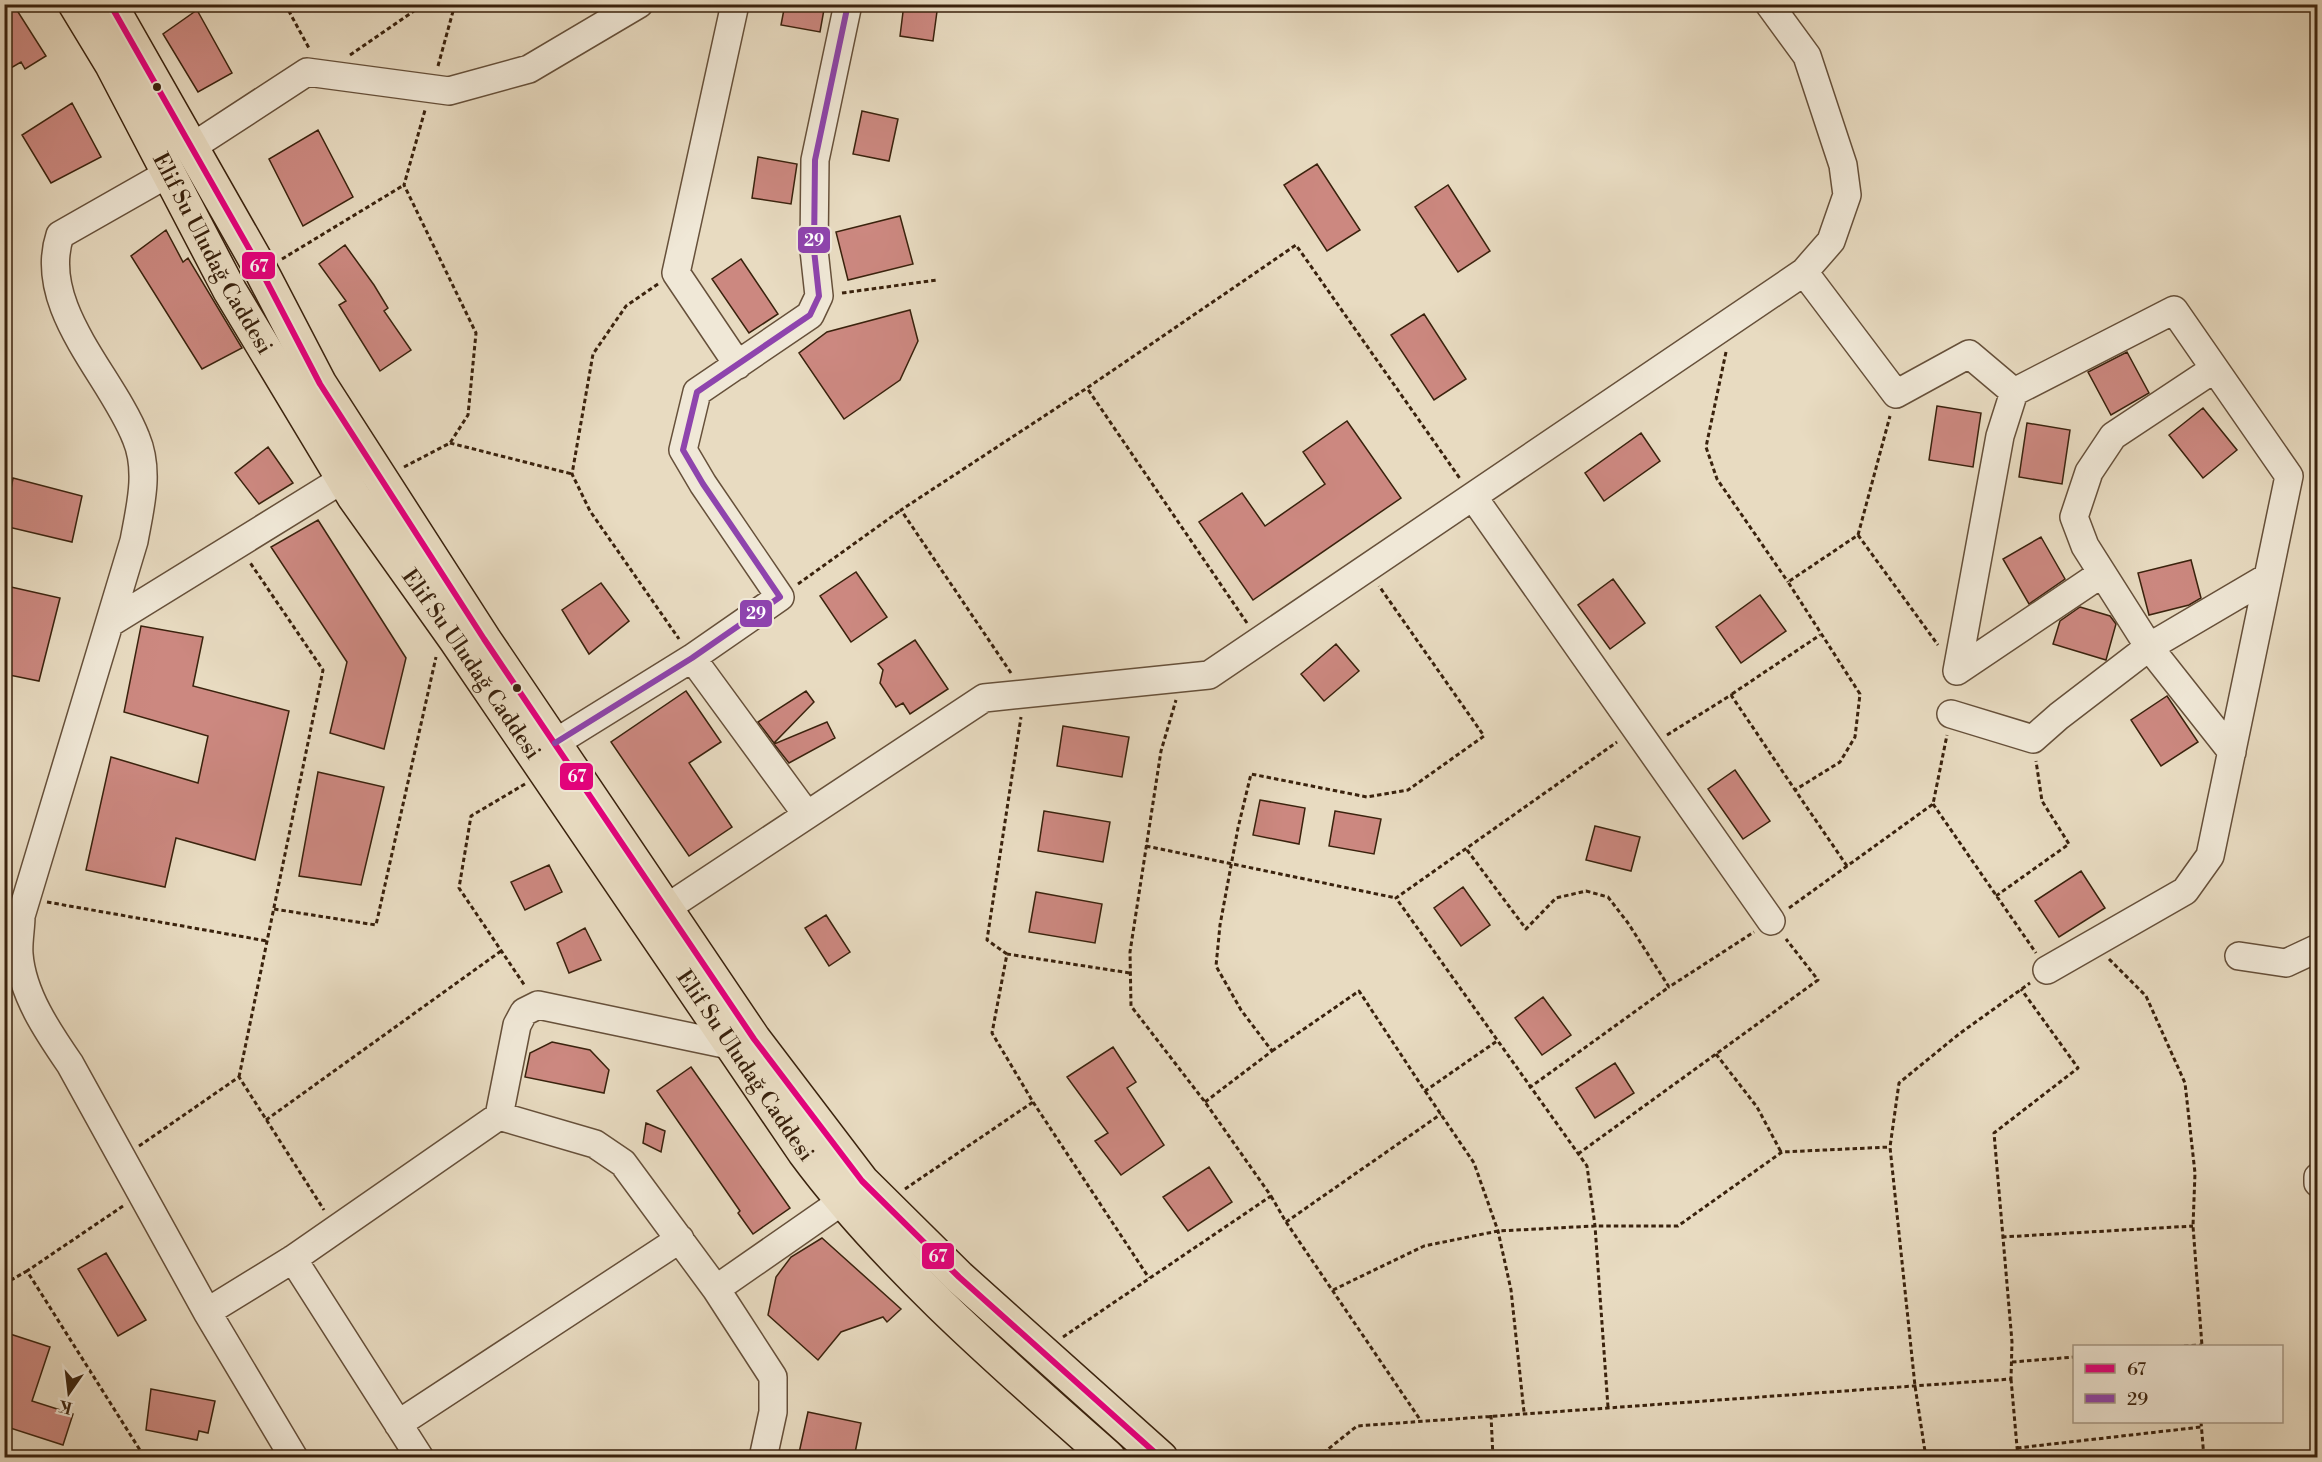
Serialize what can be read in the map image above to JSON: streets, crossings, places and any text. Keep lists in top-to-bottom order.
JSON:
{
  "streets": {
    "main road": ["Elif Su Uludağ Caddesi"]
  },
  "lines": ["transit line 67", "transit line 29"],
  "legend": ["67", "29"],
  "north": "bottom"
}
